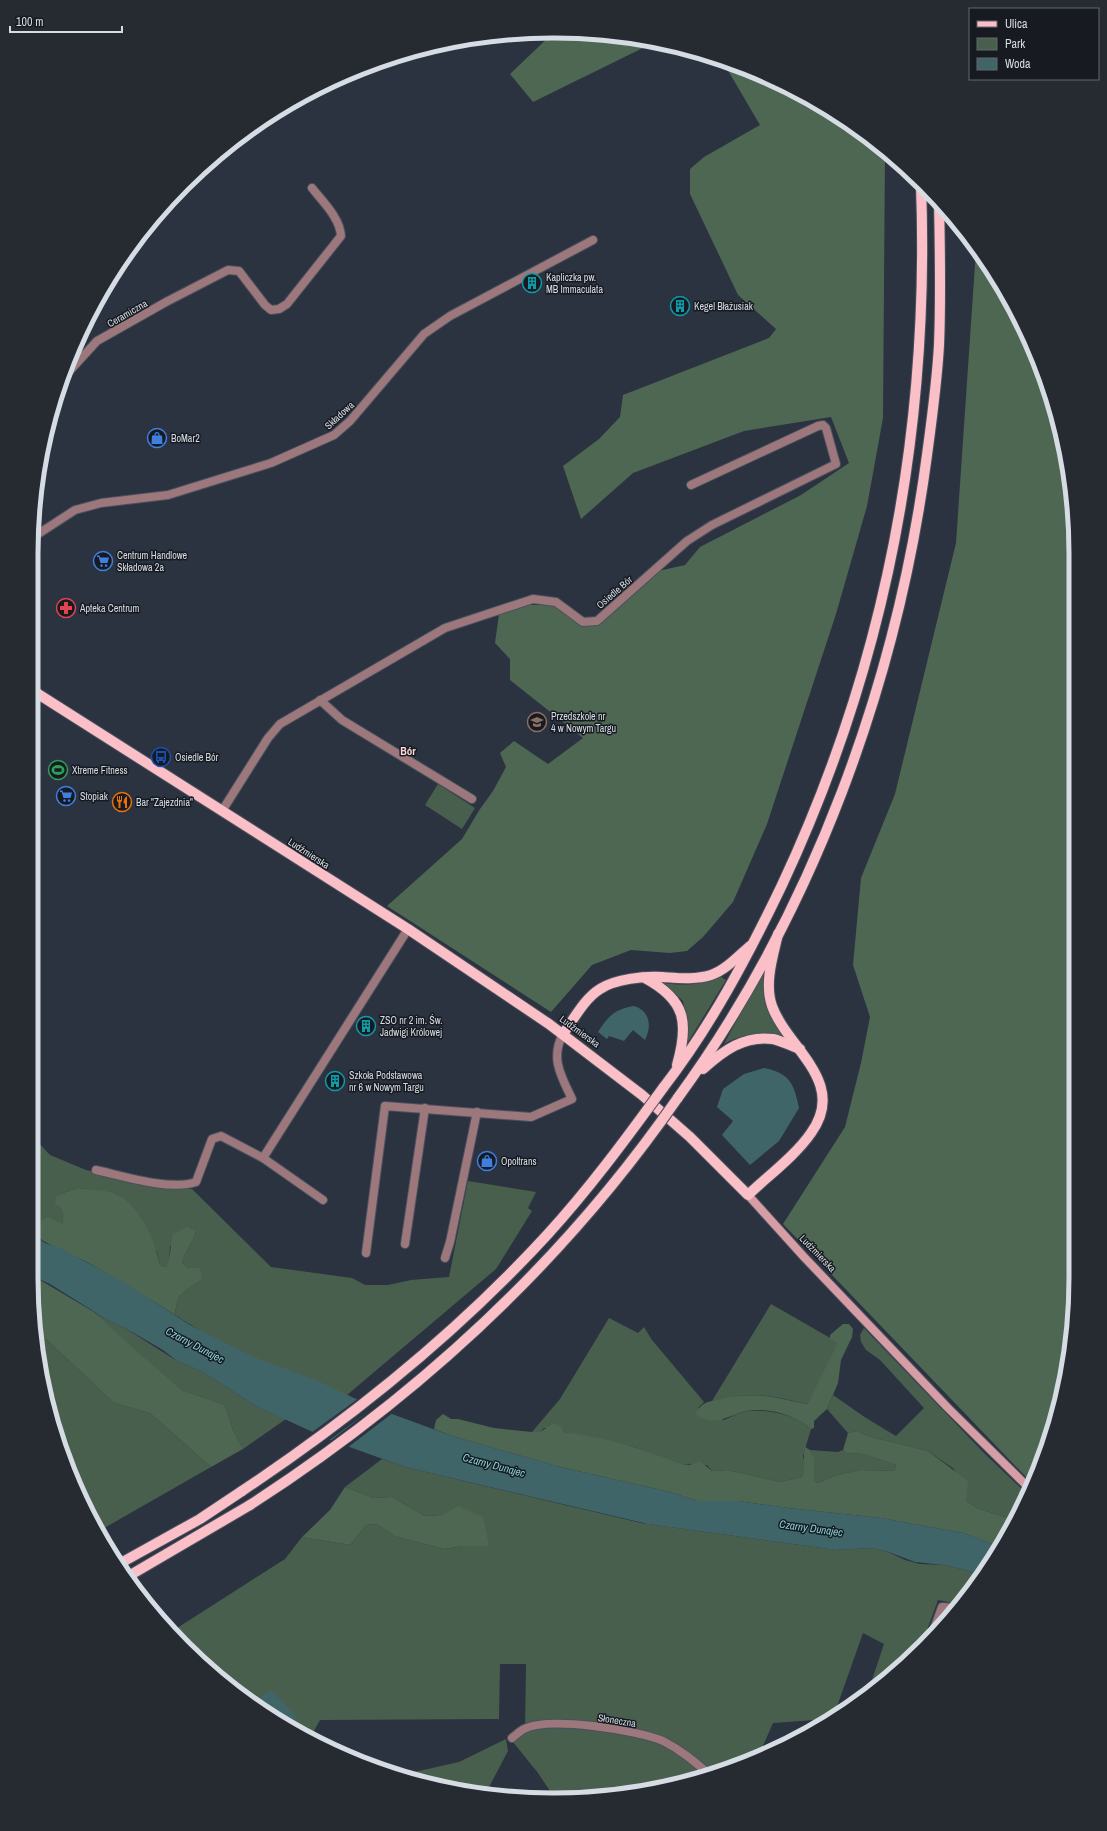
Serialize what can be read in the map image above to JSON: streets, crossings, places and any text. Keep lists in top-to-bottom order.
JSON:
{
  "streets": {
    "main road": ["Ludźmierska"],
    "street": [
      "Ceramiczna",
      "Składowa",
      "Osiedle Bór",
      "Słoneczna"
    ]
  },
  "crossings": [
    ["Osiedle Bór", "Ludźmierska"]
  ],
  "districts": ["Bór"],
  "water": ["Czarny Dunajec"],
  "places": {
    "building": [
      "Kapliczka pw. MB Immaculata",
      "Kegel Błażusiak",
      "ZSO nr 2 im. Św. Jadwigi Królowej",
      "Szkoła Podstawowa nr 6 w Nowym Targu"
    ],
    "shop": ["BoMar2", "Opoltrans"],
    "supermarket": ["Centrum Handlowe Składowa 2a", "Stopiak"],
    "pharmacy": ["Apteka Centrum"],
    "school or university": ["Przedszkole nr 4 w Nowym Targu"],
    "bus stop": ["Osiedle Bór"],
    "sports": ["Xtreme Fitness"],
    "restaurant": ["Bar \"Zajezdnia\""]
  },
  "legend": ["Ulica", "Park", "Woda"],
  "scale_bar": "100 m"
}
